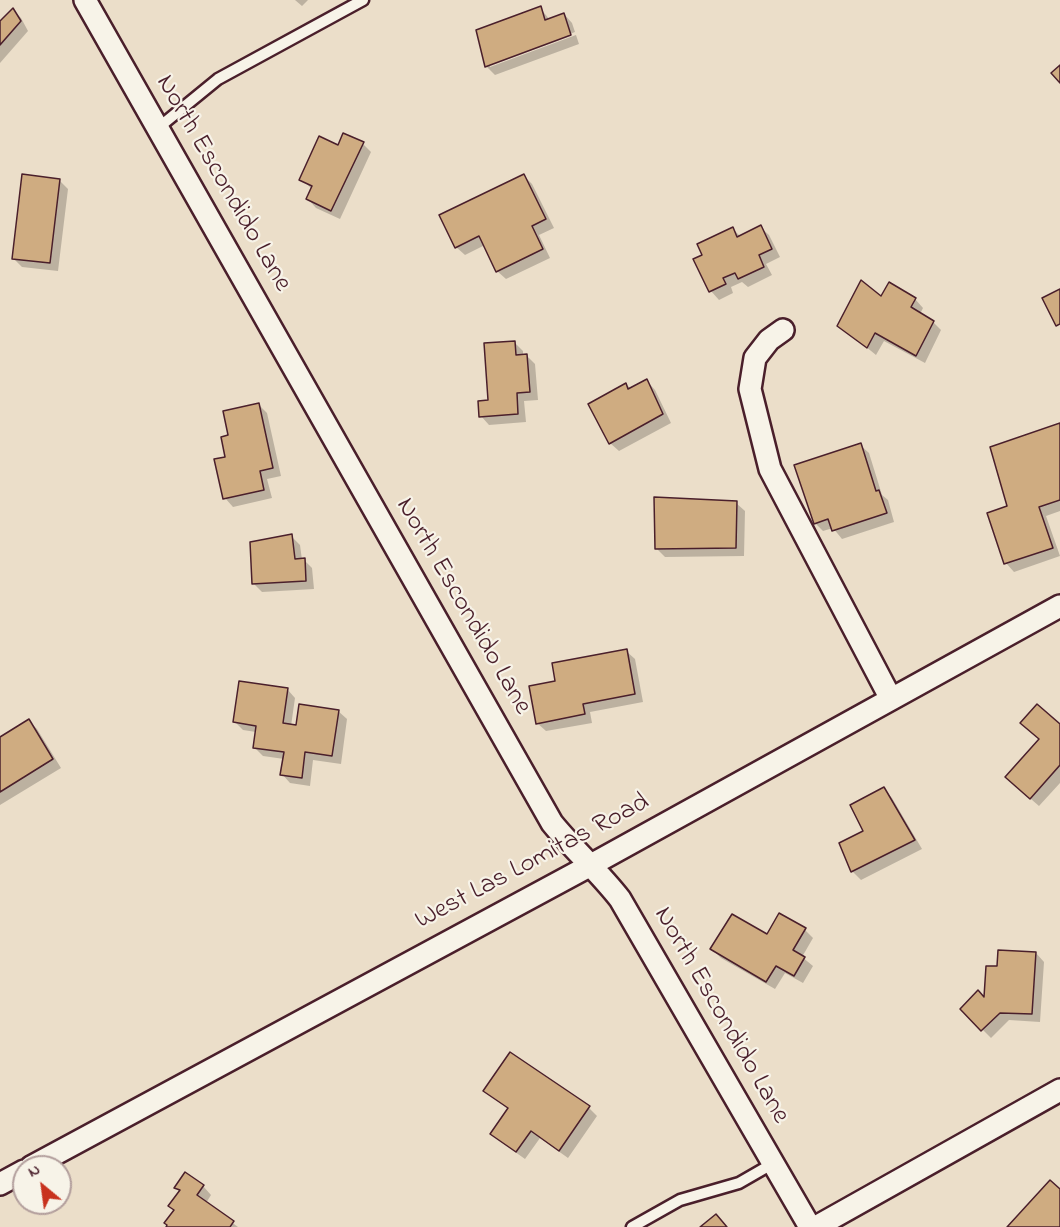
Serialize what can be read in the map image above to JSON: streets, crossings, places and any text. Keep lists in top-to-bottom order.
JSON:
{
  "streets": {
    "street": ["North Escondido Lane", "West Las Lomitas Road"]
  },
  "crossings": [
    ["North Escondido Lane", "West Las Lomitas Road"]
  ],
  "north": "top left"
}
